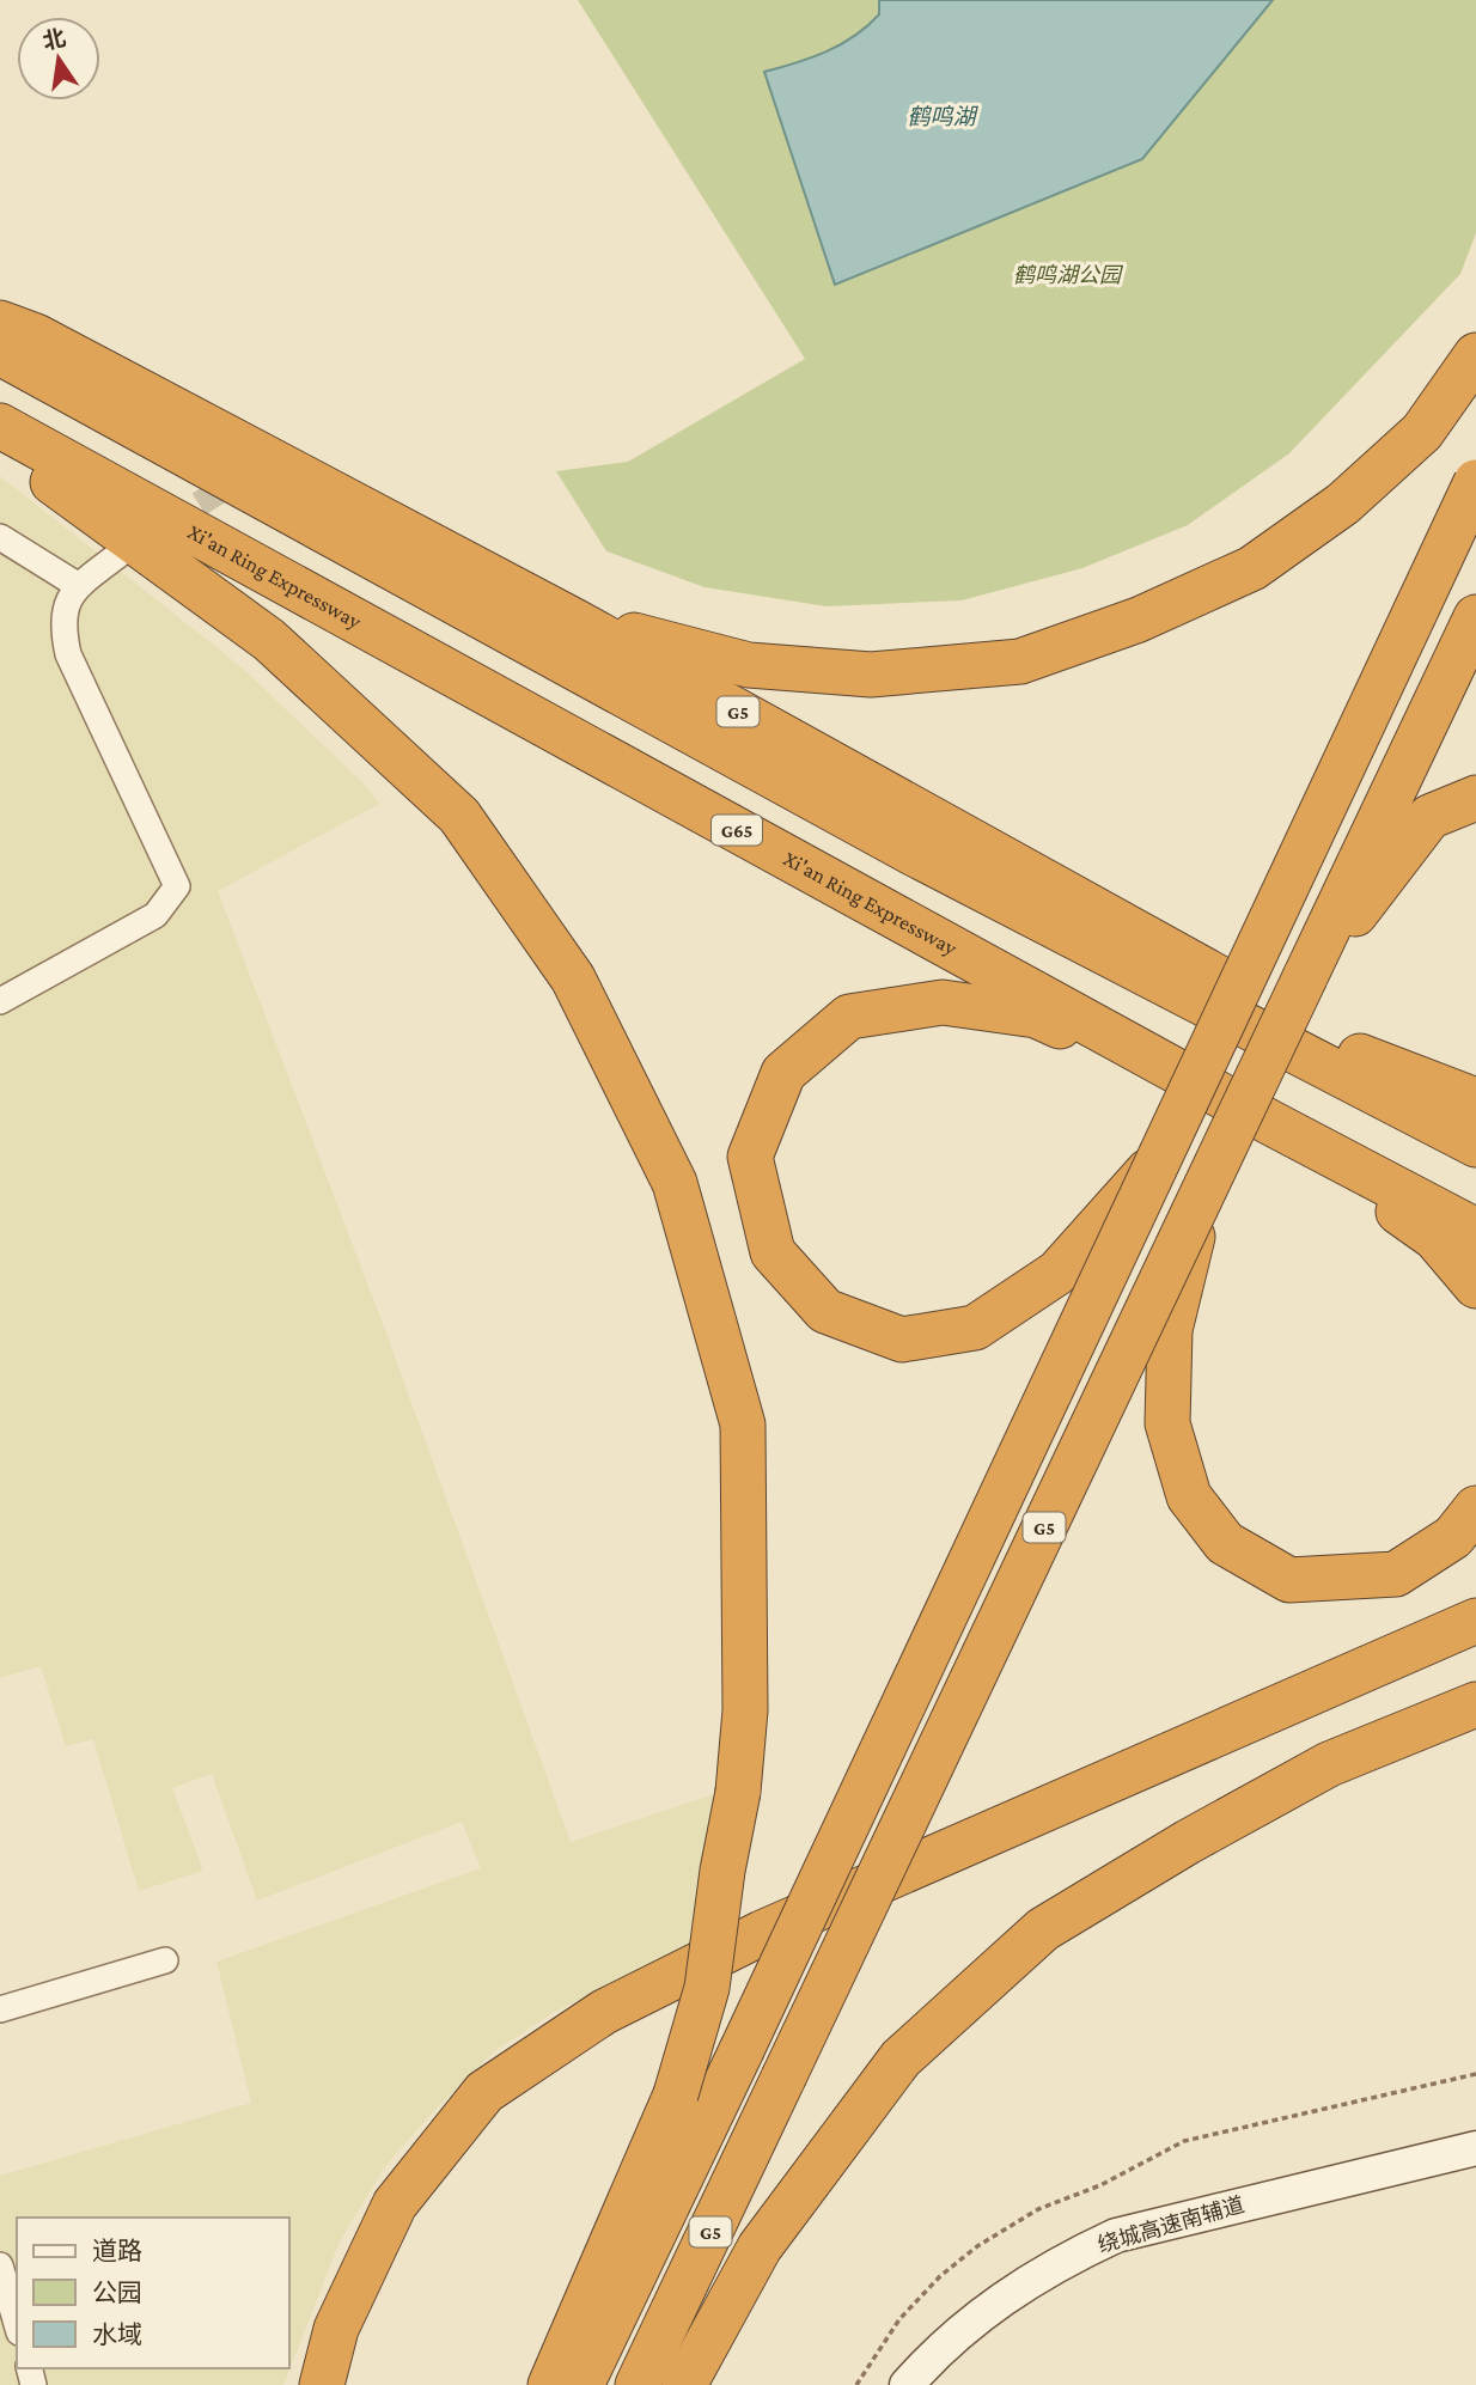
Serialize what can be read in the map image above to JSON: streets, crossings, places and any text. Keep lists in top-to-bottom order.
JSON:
{
  "streets": {
    "highway": ["Xi'an Ring Expressway", "G5", "G65"],
    "street": ["绕城高速南辅道"]
  },
  "water": ["鹤鸣湖"],
  "parks": ["鹤鸣湖公园"],
  "legend": ["道路", "公园", "水域"],
  "north": "top"
}
